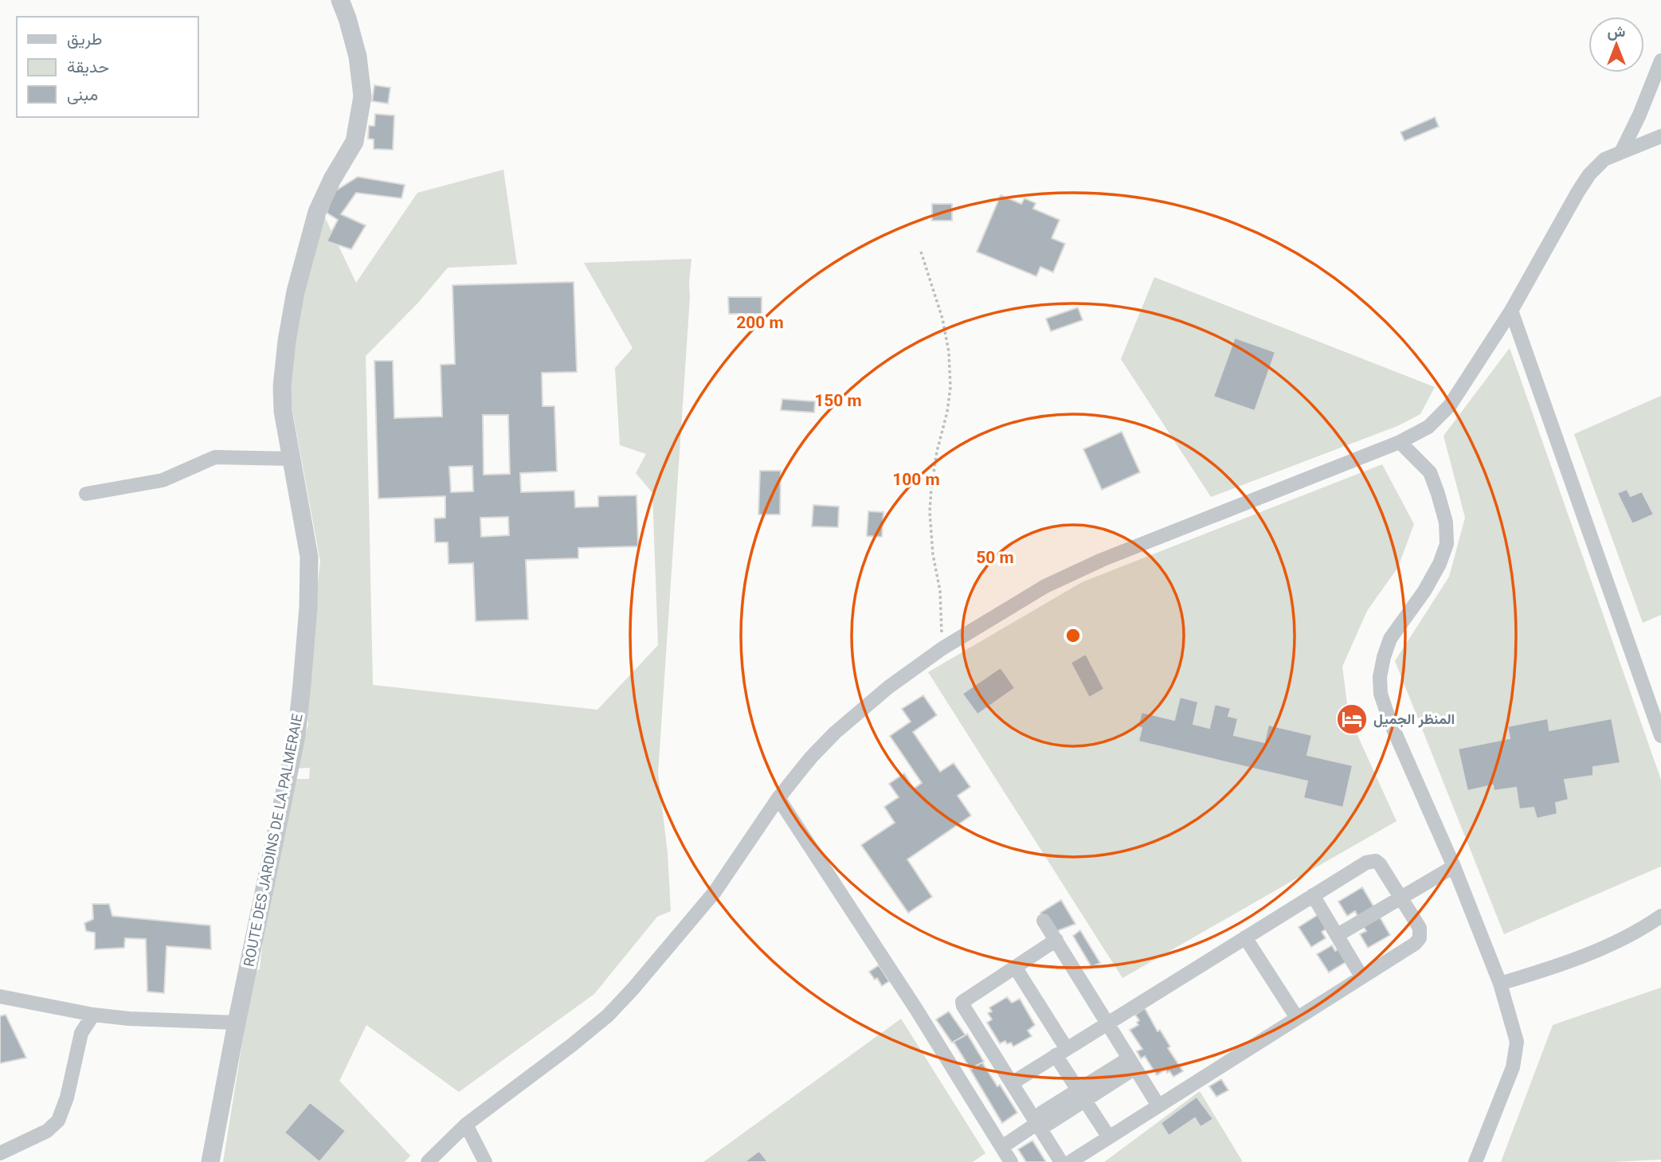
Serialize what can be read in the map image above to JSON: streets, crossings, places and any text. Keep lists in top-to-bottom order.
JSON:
{
  "streets": {
    "street": ["ROUTE DES JARDINS DE LA PALMERAIE"]
  },
  "places": {
    "hotel": ["المنظر الجميل"]
  },
  "legend": ["طريق", "حديقة", "مبنى"],
  "north": "top",
  "rings": [
    "200 m",
    "150 m",
    "100 m",
    "50 m"
  ]
}
